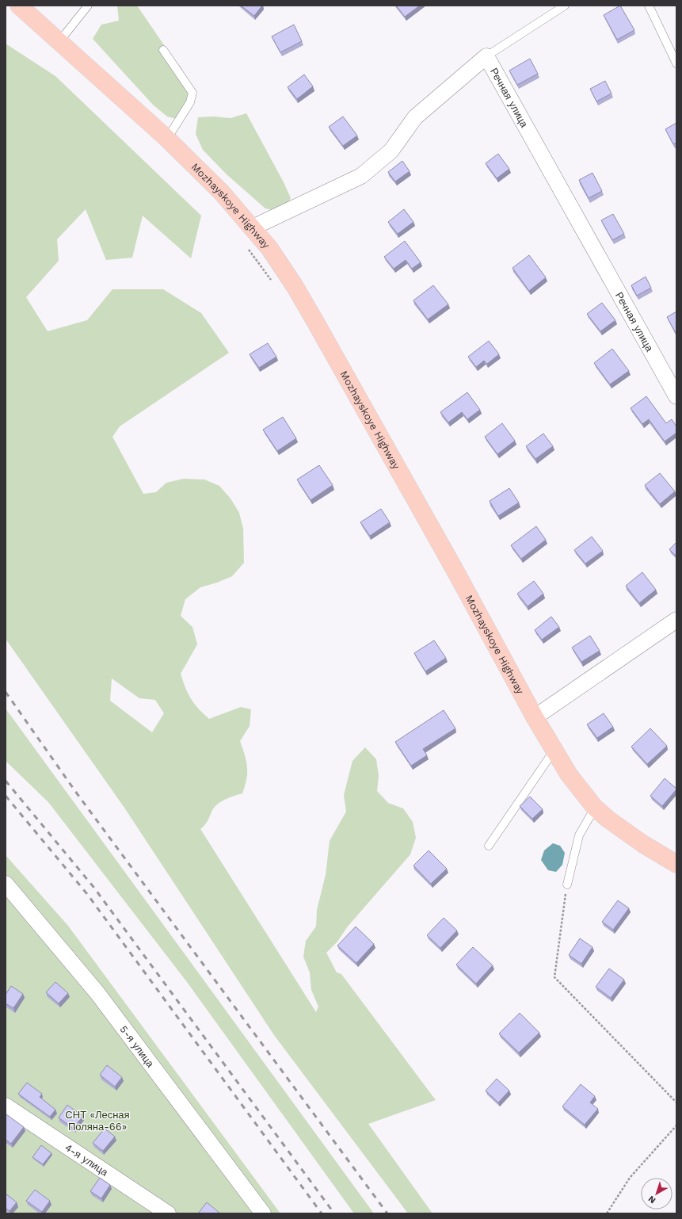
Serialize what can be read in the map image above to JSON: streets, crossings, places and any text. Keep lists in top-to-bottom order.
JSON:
{
  "streets": {
    "main road": ["Mozhayskoye Highway"],
    "street": ["Речная улица", "5-я улица", "4-я улица"]
  },
  "crossings": [
    ["Речная улица", "Mozhayskoye Highway"]
  ],
  "parks": ["СНТ «Лесная Поляна-66»"],
  "north": "bottom left"
}
